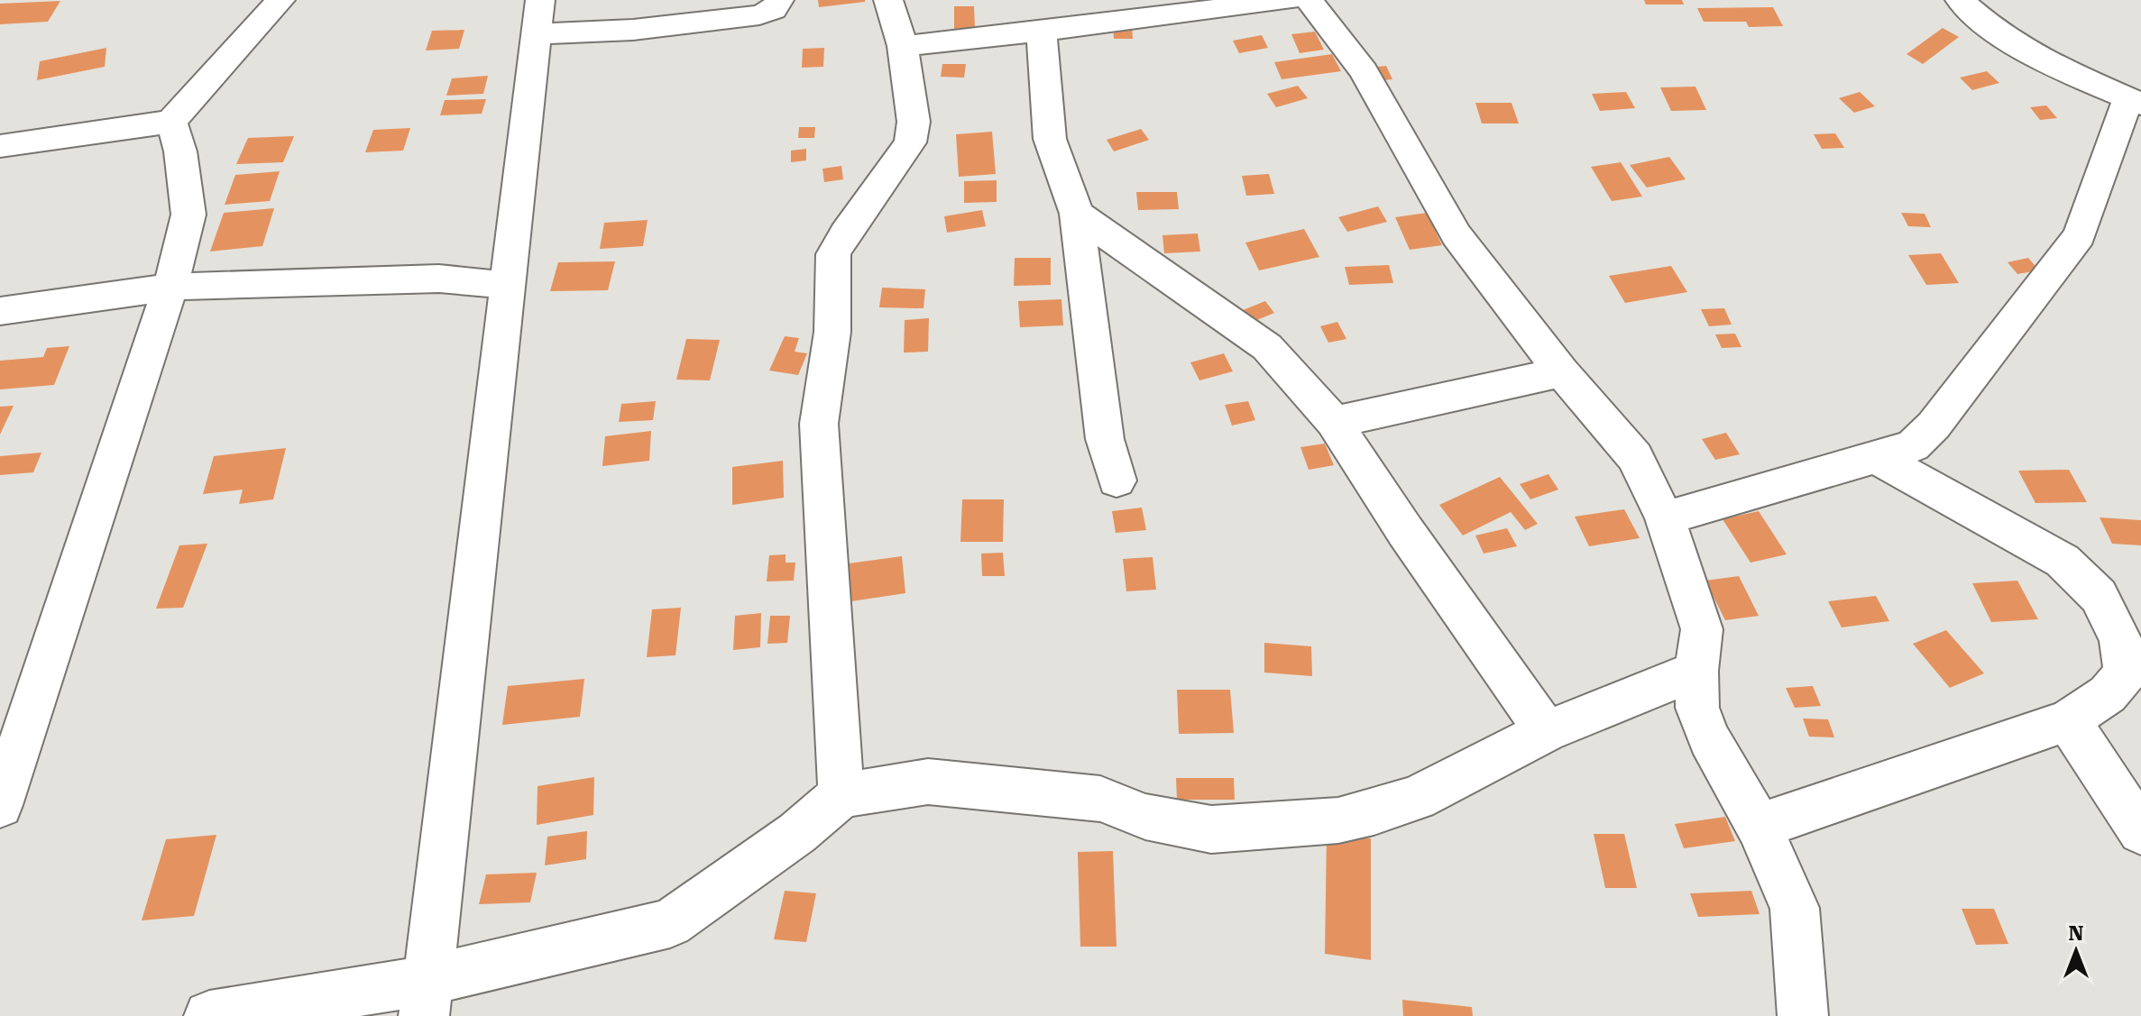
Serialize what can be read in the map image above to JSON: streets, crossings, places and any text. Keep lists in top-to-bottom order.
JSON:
{
  "north": "top"
}
